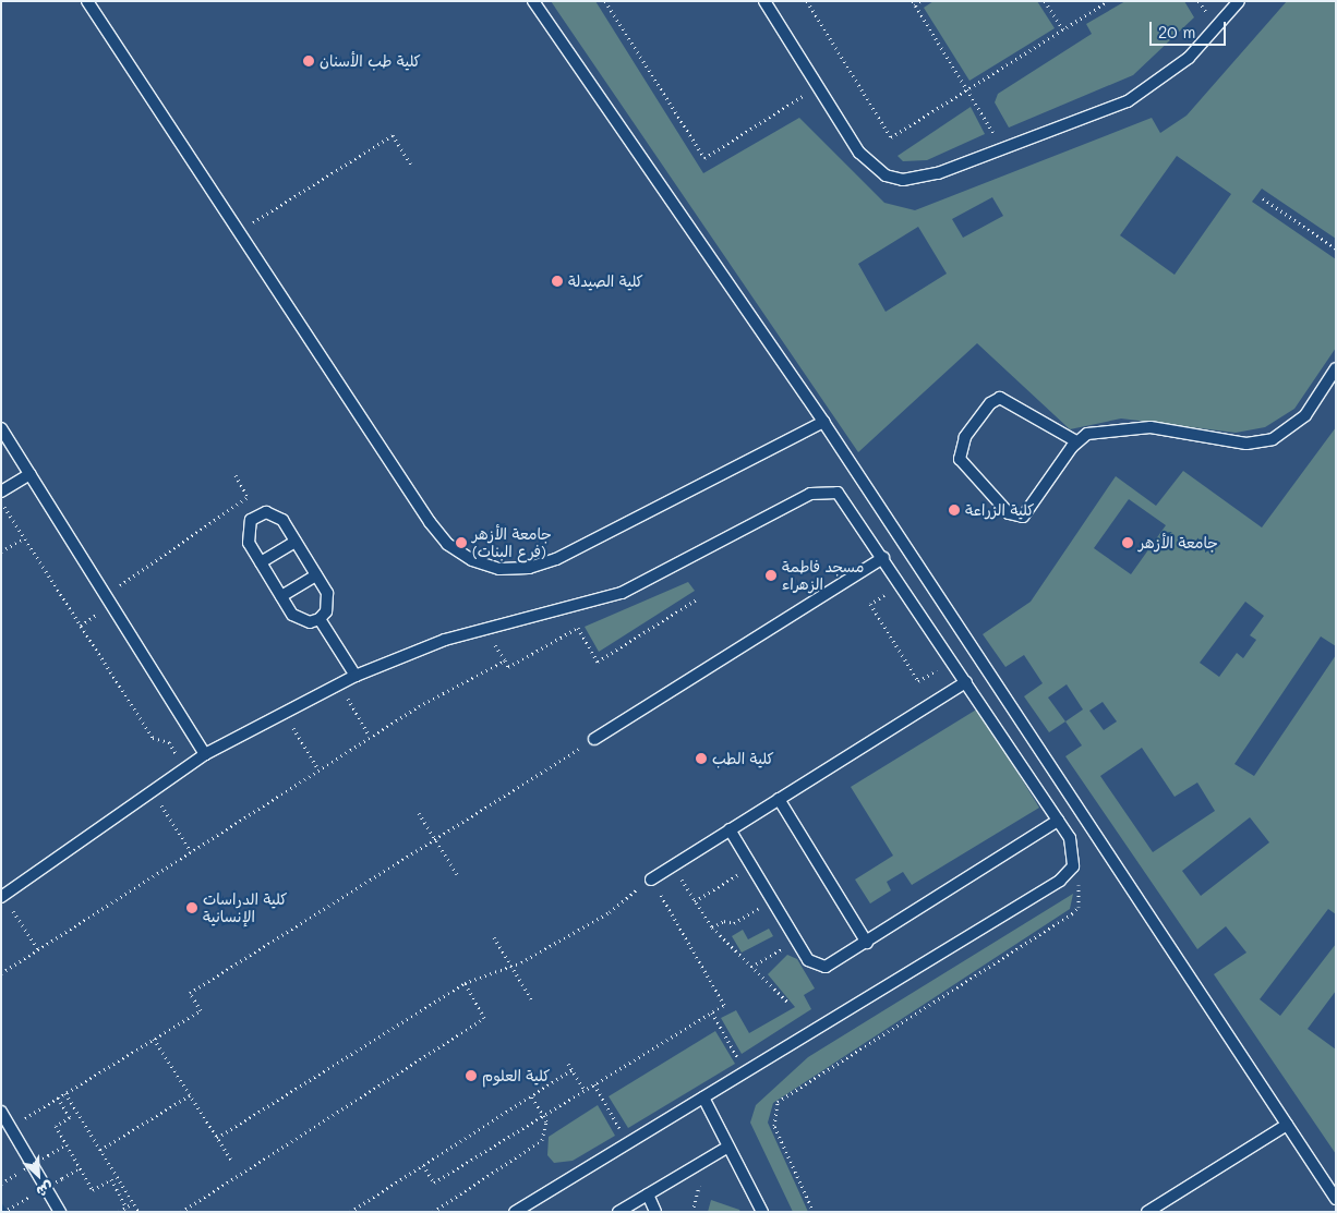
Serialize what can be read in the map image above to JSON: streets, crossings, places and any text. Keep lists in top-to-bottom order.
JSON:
{
  "places": [
    "كلية طب الأسنان",
    "كلية الصيدلة",
    "كلية الزراعة",
    "جامعة الأزهر (فرع البنات)",
    "جامعة الأزهر",
    "مسجد فاطمة الزهراء",
    "كلية الطب",
    "كلية الدراسات الإنسانية",
    "كلية العلوم"
  ],
  "scale_bar": "20 m",
  "north": "bottom right"
}
